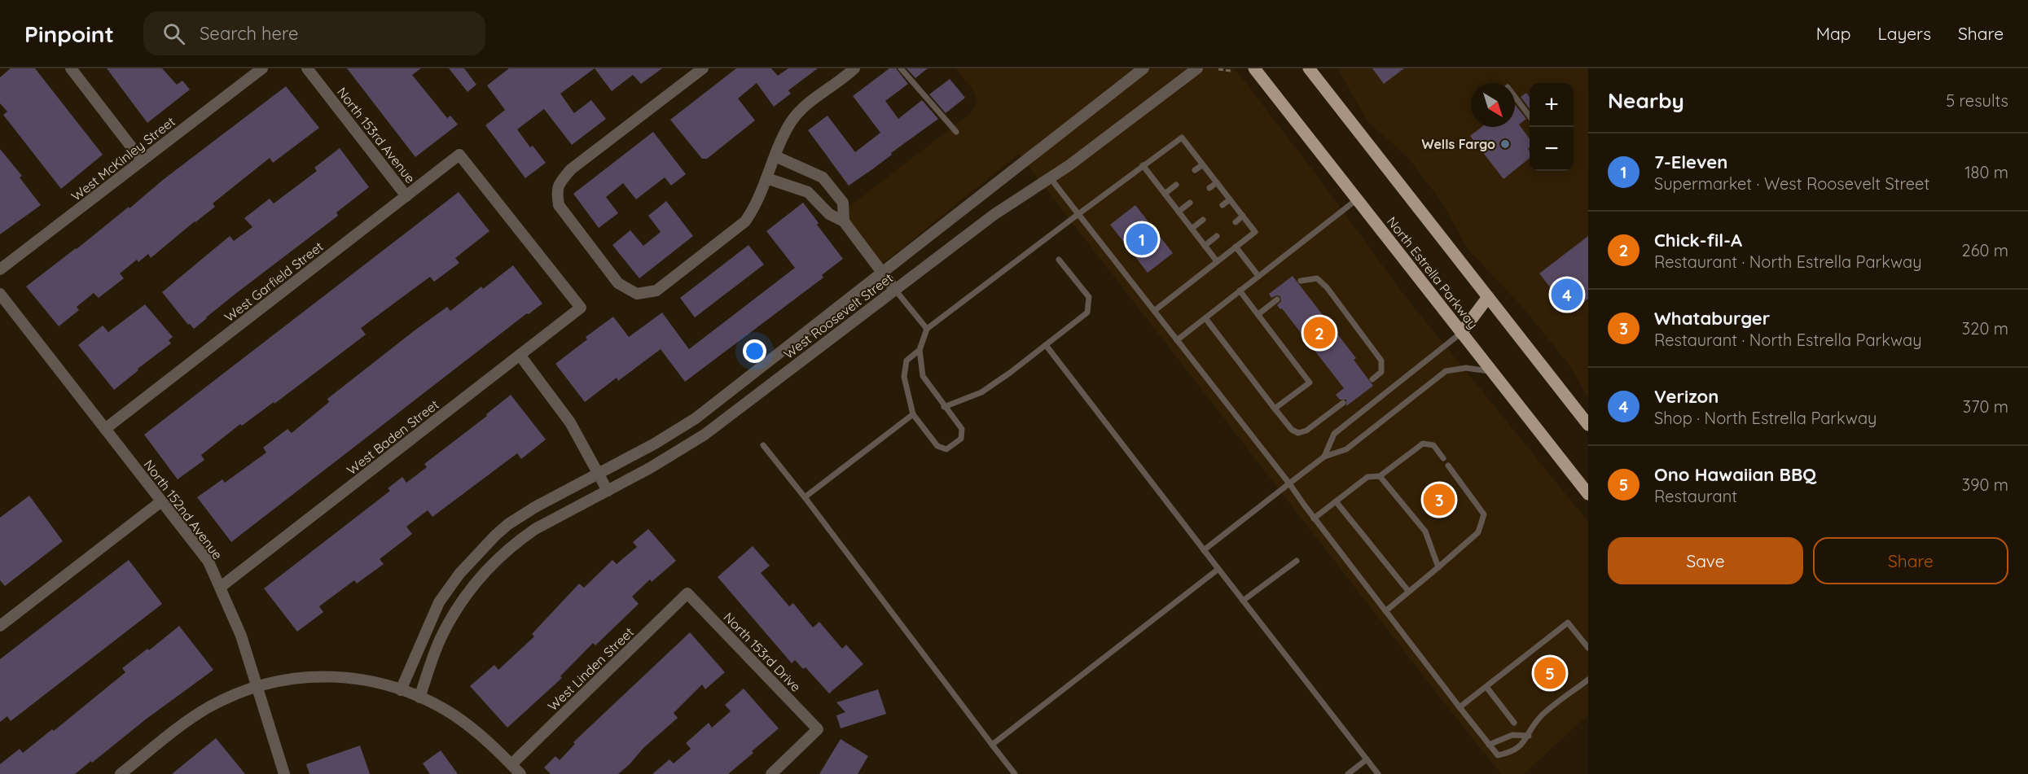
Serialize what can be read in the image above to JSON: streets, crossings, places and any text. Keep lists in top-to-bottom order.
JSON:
{
  "streets": {
    "main road": ["North Estrella Parkway"],
    "street": [
      "North 153rd Avenue",
      "West McKinley Street",
      "West Garfield Street",
      "West Roosevelt Street",
      "West Baden Street",
      "North 152nd Avenue",
      "North 153rd Drive",
      "West Linden Street"
    ]
  },
  "crossings": [
    ["North 153rd Avenue", "West Garfield Street"],
    ["West Garfield Street", "West Baden Street"],
    ["West Garfield Street", "North 152nd Avenue"],
    ["West Baden Street", "North 152nd Avenue"],
    ["North 153rd Drive", "West Linden Street"]
  ],
  "places": ["Wells Fargo"],
  "north": "bottom right",
  "page": {
    "header": "Pinpoint",
    "search": "Search here",
    "nav": ["Map", "Layers", "Share"],
    "heading": ["Nearby", "5 results"],
    "map_buttons": ["+", "−"],
    "list": [
      {
        "mark": "1",
        "name": "7-Eleven",
        "note": "Supermarket · West Roosevelt Street",
        "value": "180 m"
      },
      {
        "mark": "2",
        "name": "Chick-fil-A",
        "note": "Restaurant · North Estrella Parkway",
        "value": "260 m"
      },
      {
        "mark": "3",
        "name": "Whataburger",
        "note": "Restaurant · North Estrella Parkway",
        "value": "320 m"
      },
      {
        "mark": "4",
        "name": "Verizon",
        "note": "Shop · North Estrella Parkway",
        "value": "370 m"
      },
      {
        "mark": "5",
        "name": "Ono Hawaiian BBQ",
        "note": "Restaurant",
        "value": "390 m"
      }
    ],
    "pins": [
      "1",
      "4",
      "2",
      "3",
      "5"
    ],
    "buttons": ["Save", "Share"]
  }
}
